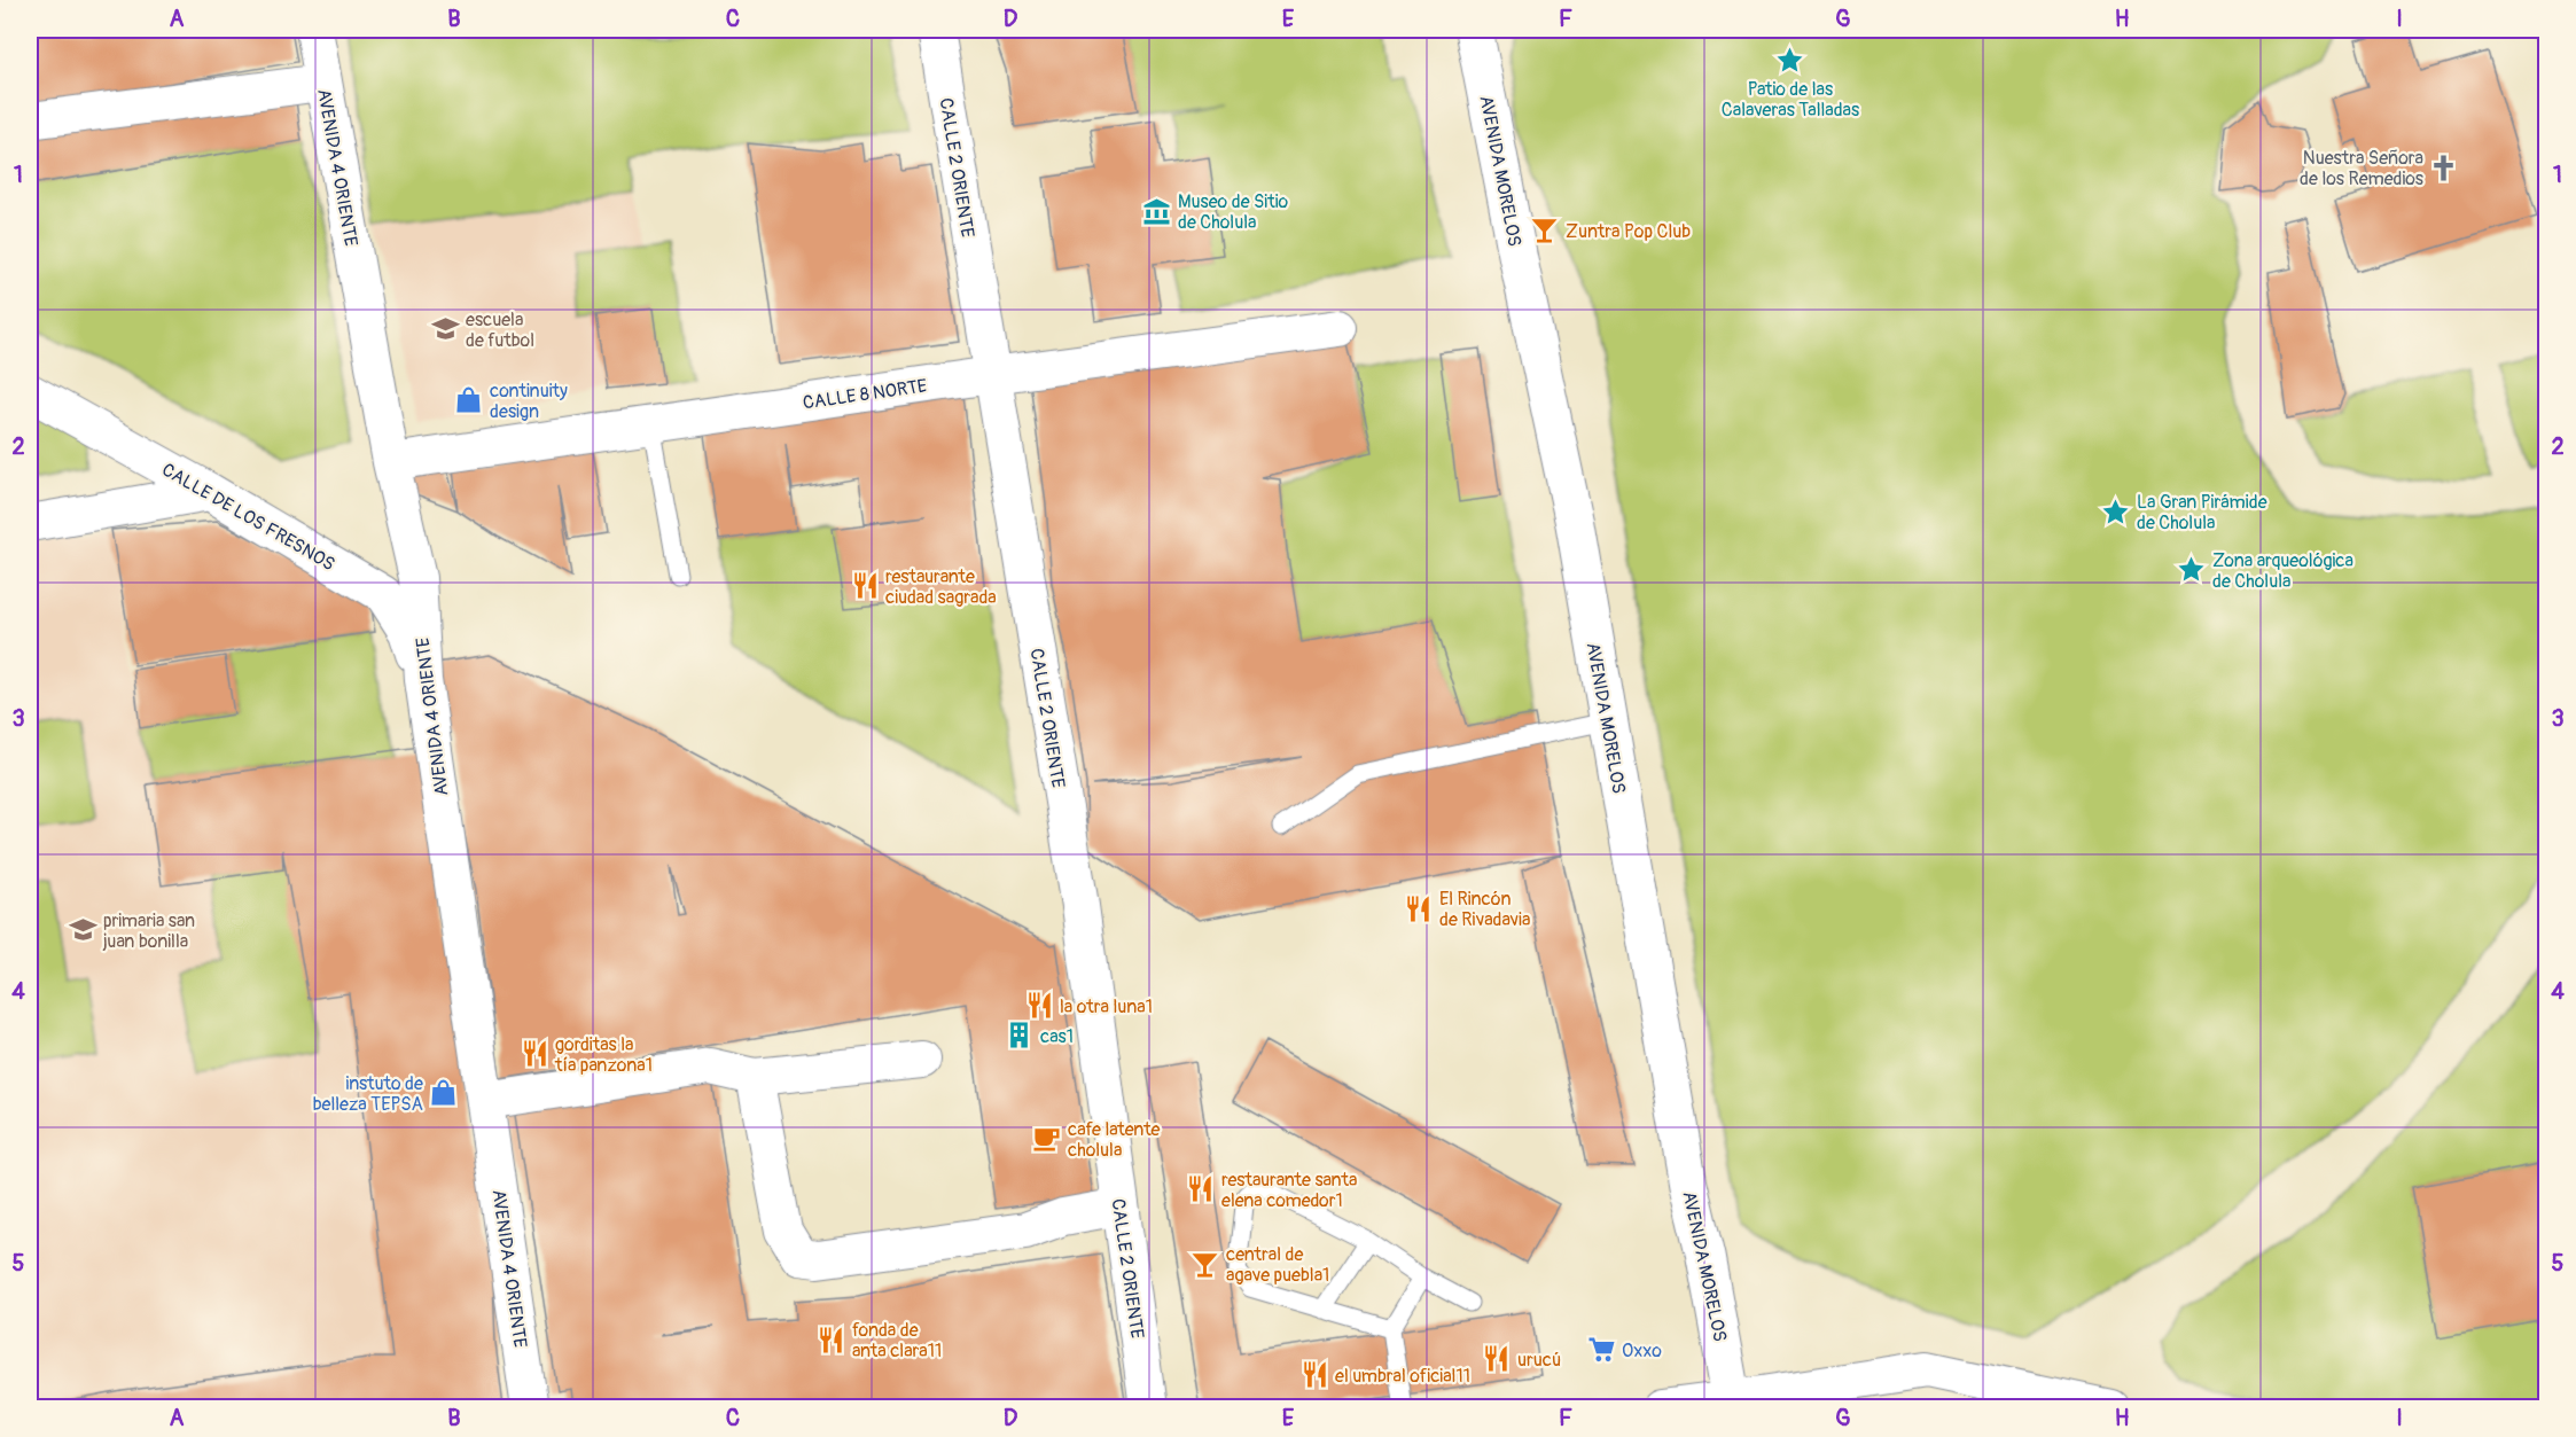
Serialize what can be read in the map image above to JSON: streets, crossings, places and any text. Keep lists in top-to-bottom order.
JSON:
{
  "streets": {
    "main road": ["AVENIDA MORELOS"],
    "street": [
      "AVENIDA 4 ORIENTE",
      "CALLE 2 ORIENTE",
      "CALLE 8 NORTE",
      "CALLE DE LOS FRESNOS"
    ]
  },
  "crossings": [
    ["AVENIDA 4 ORIENTE", "CALLE 8 NORTE"],
    ["AVENIDA 4 ORIENTE", "CALLE DE LOS FRESNOS"],
    ["CALLE 2 ORIENTE", "CALLE 8 NORTE"]
  ],
  "places": {
    "place": ["Patio de las Calaveras Talladas", "La Gran Pirámide de Cholula", "Zona arqueológica de Cholula"],
    "church": ["Nuestra Señora de los Remedios"],
    "museum": ["Museo de Sitio de Cholula"],
    "bar": ["Zuntra Pop Club", "central de agave puebla1"],
    "school or university": ["escuela de futbol", "primaria san juan bonilla"],
    "shop": ["continuity design", "instuto de belleza TEPSA"],
    "restaurant": [
      "restaurante ciudad sagrada",
      "El Rincón de Rivadavia",
      "la otra luna1",
      "gorditas la tía panzona1",
      "restaurante santa elena comedor1",
      "fonda de anta clara11",
      "urucú",
      "el umbral oficial11"
    ],
    "building": ["cas1"],
    "cafe": ["cafe latente cholula"],
    "supermarket": ["Oxxo"]
  },
  "grid": {
    "columns": [
      "A",
      "B",
      "C",
      "D",
      "E",
      "F",
      "G",
      "H",
      "I"
    ],
    "rows": [
      "1",
      "2",
      "3",
      "4",
      "5"
    ]
  }
}
